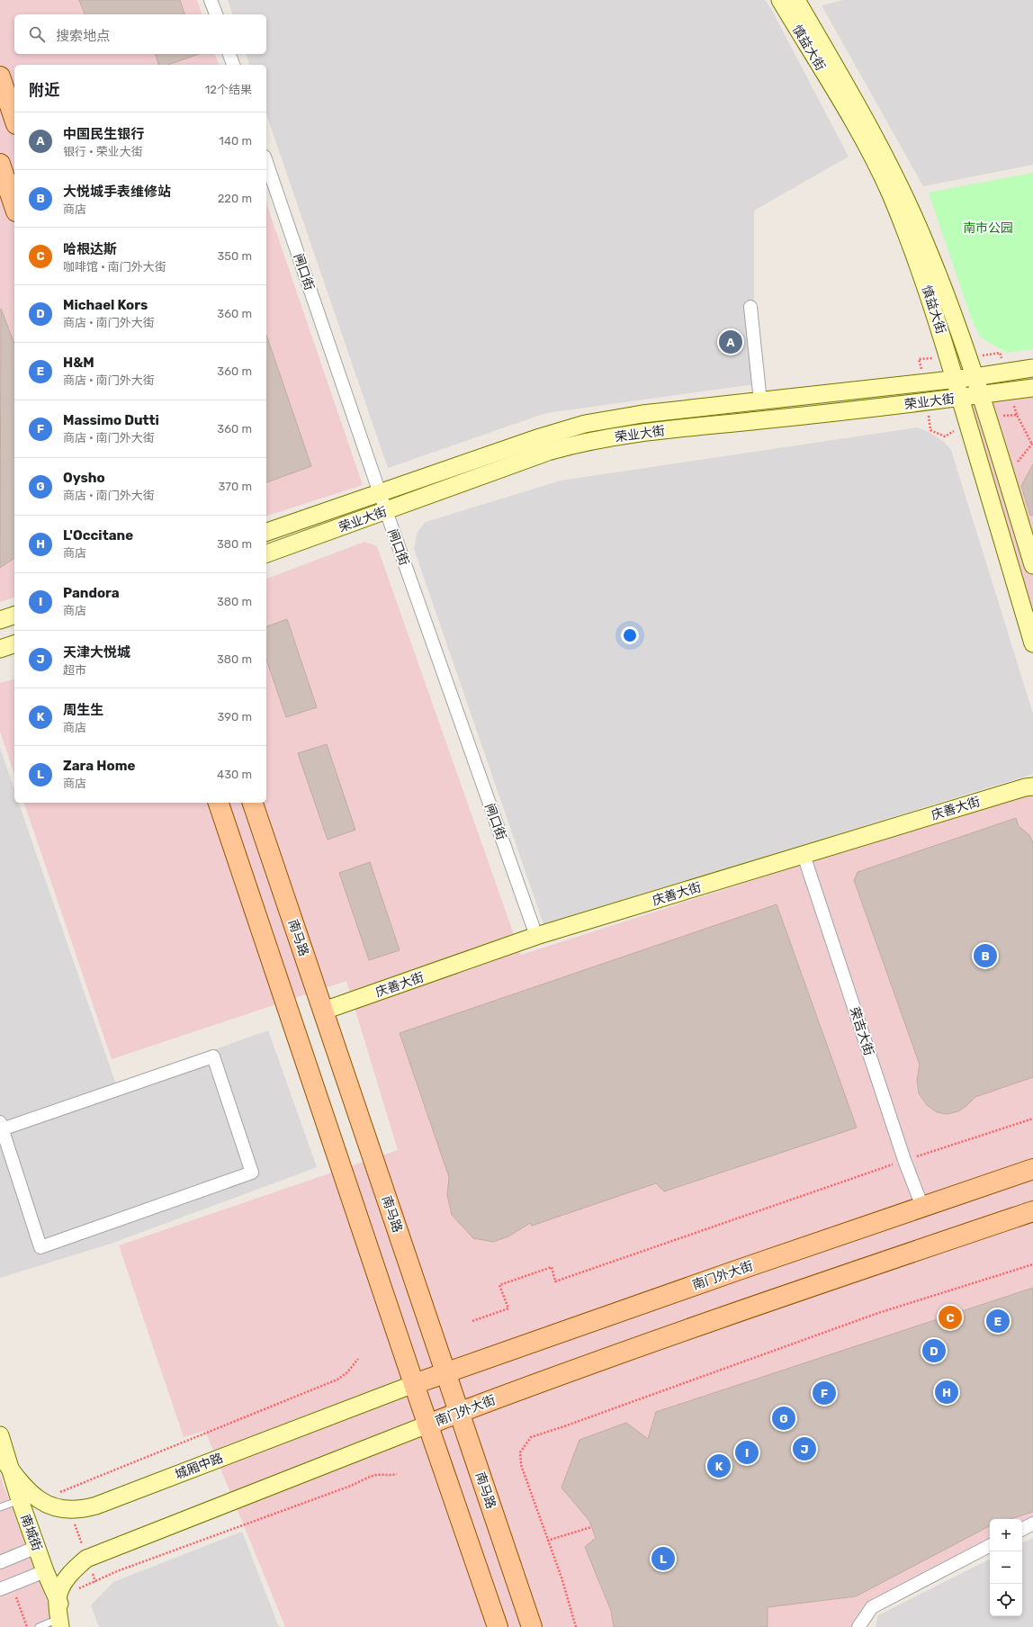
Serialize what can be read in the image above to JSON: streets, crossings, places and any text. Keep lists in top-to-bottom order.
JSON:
{
  "streets": {
    "main road": ["南马路", "南门外大街"],
    "street": [
      "慎益大街",
      "闸口街",
      "荣业大街",
      "庆善大街",
      "荣吉大街",
      "城厢中路",
      "南城街"
    ]
  },
  "crossings": [
    ["慎益大街", "荣业大街"],
    ["闸口街", "荣业大街"],
    ["闸口街", "庆善大街"],
    ["庆善大街", "南马路"],
    ["庆善大街", "荣吉大街"],
    ["南马路", "南门外大街"],
    ["荣吉大街", "南门外大街"],
    ["南门外大街", "城厢中路"],
    ["城厢中路", "南城街"]
  ],
  "parks": ["南市公园"],
  "page": {
    "search": "搜索地点",
    "heading": ["附近", "12个结果"],
    "list": [
      {
        "mark": "A",
        "name": "中国民生银行",
        "note": "银行 · 荣业大街",
        "value": "140 m"
      },
      {
        "mark": "B",
        "name": "大悦城手表维修站",
        "note": "商店",
        "value": "220 m"
      },
      {
        "mark": "C",
        "name": "哈根达斯",
        "note": "咖啡馆 · 南门外大街",
        "value": "350 m"
      },
      {
        "mark": "D",
        "name": "Michael Kors",
        "note": "商店 · 南门外大街",
        "value": "360 m"
      },
      {
        "mark": "E",
        "name": "H&M",
        "note": "商店 · 南门外大街",
        "value": "360 m"
      },
      {
        "mark": "F",
        "name": "Massimo Dutti",
        "note": "商店 · 南门外大街",
        "value": "360 m"
      },
      {
        "mark": "G",
        "name": "Oysho",
        "note": "商店 · 南门外大街",
        "value": "370 m"
      },
      {
        "mark": "H",
        "name": "L'Occitane",
        "note": "商店",
        "value": "380 m"
      },
      {
        "mark": "I",
        "name": "Pandora",
        "note": "商店",
        "value": "380 m"
      },
      {
        "mark": "J",
        "name": "天津大悦城",
        "note": "超市",
        "value": "380 m"
      },
      {
        "mark": "K",
        "name": "周生生",
        "note": "商店",
        "value": "390 m"
      },
      {
        "mark": "L",
        "name": "Zara Home",
        "note": "商店",
        "value": "430 m"
      }
    ],
    "pins": [
      "A",
      "B",
      "C",
      "E",
      "D",
      "H",
      "F",
      "G",
      "J",
      "I",
      "K",
      "L"
    ],
    "map_buttons": ["+", "−"]
  }
}
